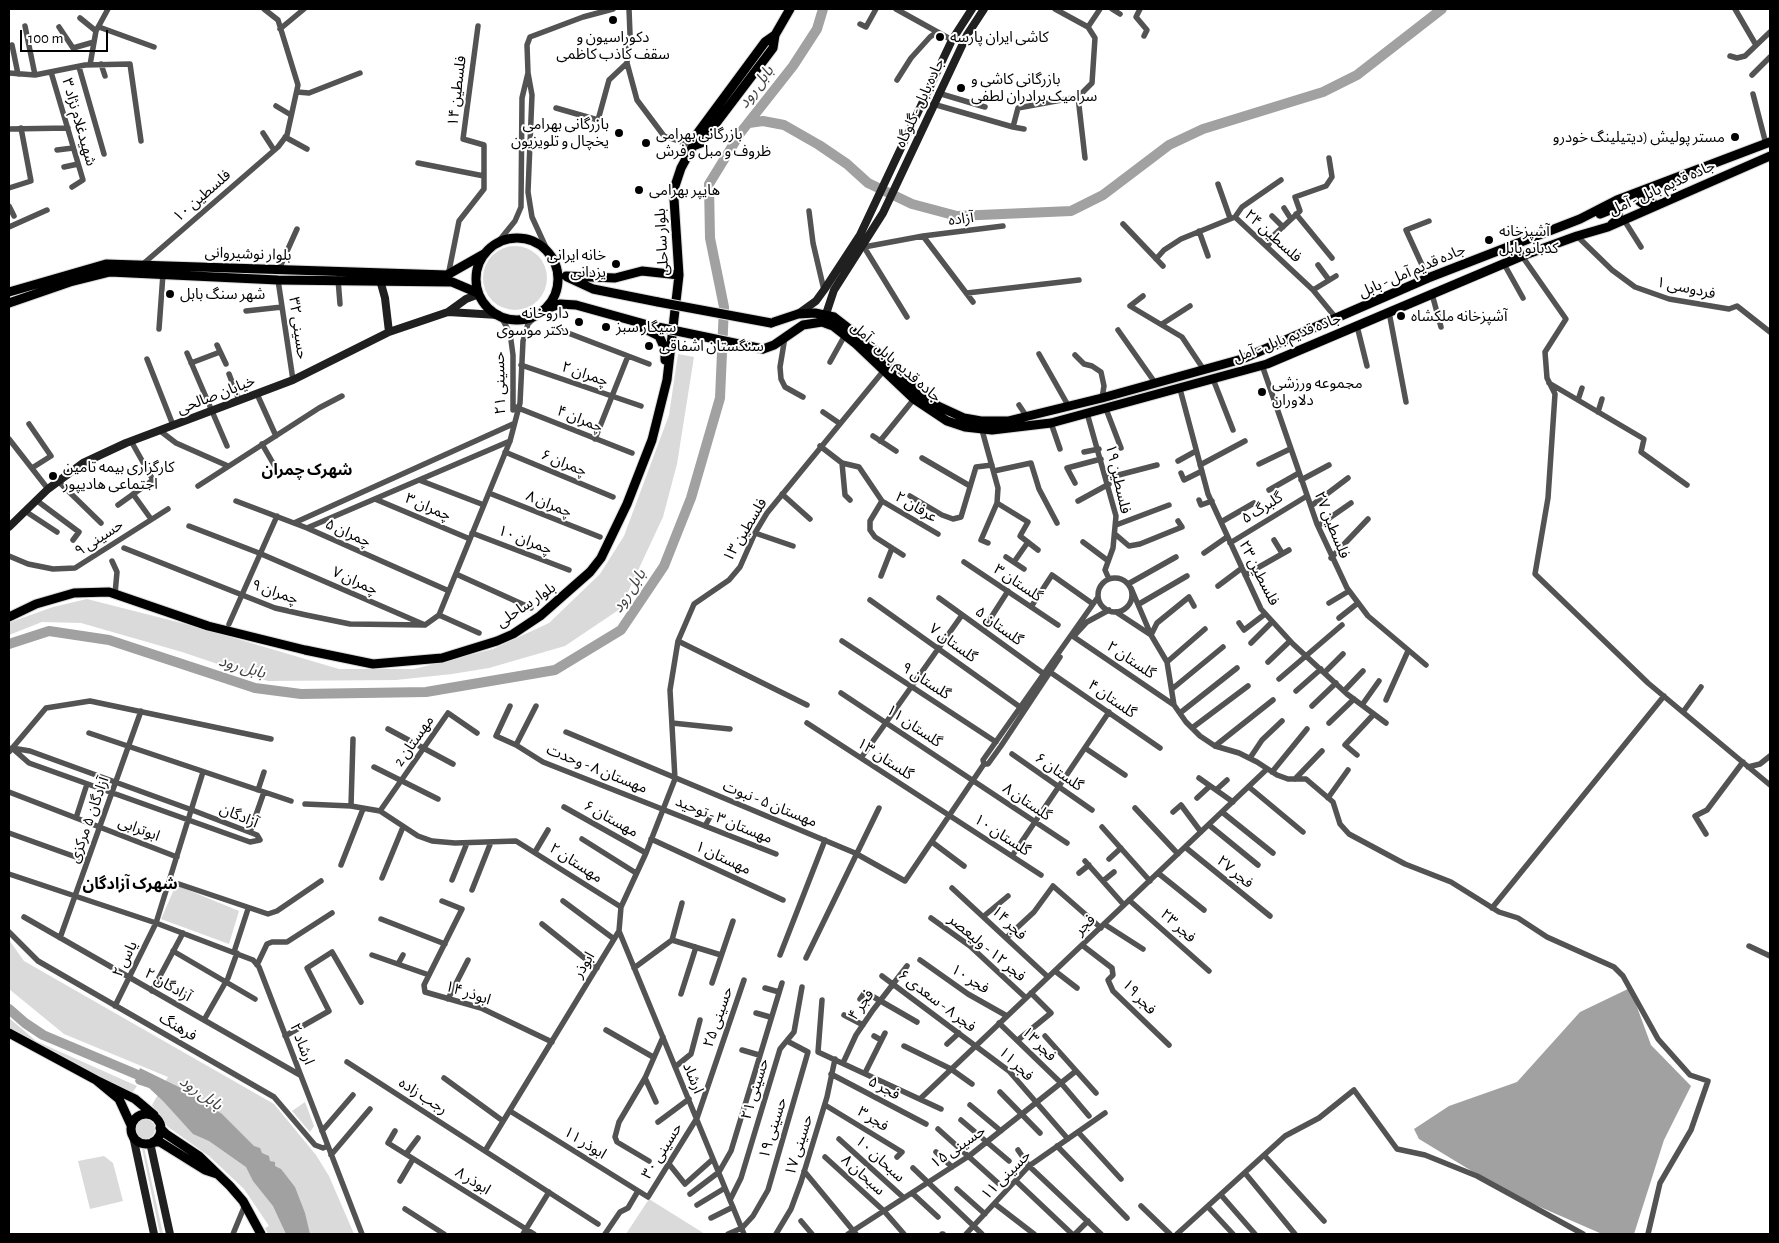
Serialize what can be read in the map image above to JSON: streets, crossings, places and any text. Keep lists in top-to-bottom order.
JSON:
{
  "streets": {
    "main road": [
      "جاده بابل - گلوگاه",
      "جاده قدیم بابل - آمل",
      "بلوار ساحلی",
      "بلوار نوشیروانی",
      "جاده قدیم آمل - بابل",
      "خيابان صالحی"
    ],
    "street": [
      "فلسطین ۱۴",
      "شهیدغلام نژاد ۳",
      "فلسطین ۱۰",
      "آزاده",
      "فلسطین ۲۴",
      "فردوسی ۱",
      "حسینی ۳۲",
      "چمران ۲",
      "حسینی ۲۱",
      "چمران ۴",
      "چمران ۶",
      "فلسطین ۱۹",
      "چمران ۸",
      "چمران ۳",
      "عرفان ۲",
      "گلبرگ ۵",
      "فلسطین ۲۷",
      "فلسطین ۱۳",
      "چمران ۵",
      "حسینی ٩",
      "چمران ۱۰",
      "فلسطین ۲۳",
      "چمران ۷",
      "گلستان ۳",
      "چمران ۹",
      "گلستان ۵",
      "گلستان ۷",
      "گلستان ۲",
      "گلستان ۹",
      "گلستان ۴",
      "گلستان ۱۱",
      "مهستان 2",
      "گلستان ۱۳",
      "مهستان ۸ - وحدت",
      "گلستان ۶",
      "گلستان ۸",
      "مهستان ۵ - نبوت",
      "آزادگان",
      "مهستان ۶",
      "آزادگان ۵ مرکزی",
      "مهستان ۳ - توحید",
      "ابوترابی",
      "گلستان ۱۰",
      "مهستان ۱",
      "مهستان ۲",
      "فجر ۲۷",
      "فجر ۱۴",
      "فجر",
      "فجر ۲۳",
      "فجر ۱۲ - ولیعصر",
      "یاس ۲",
      "ابوذر",
      "فجر ۱۰",
      "آزادگان ۲",
      "ابوذر ۱۴",
      "فجر ۱۹",
      "فجر ۸ - سعدی ۶",
      "فجر ۴",
      "حسینی ۲۵",
      "فرهنگ",
      "ارشاد ۲",
      "فجر ۱۳",
      "فجر ۱۱",
      "ارشاد",
      "فجر ۵",
      "رجب زاده",
      "فجر ۳",
      "حسینی ۱۹",
      "ابوذر ۱۱",
      "حسینی ۱۷",
      "حسینی ۱۵",
      "حسینی ۳۰",
      "سبحان ۱۰",
      "سبحان ۸",
      "حسینی ۱۱",
      "ابوذر ۸"
    ]
  },
  "crossings": [
    ["فلسطین ۱۴", "بلوار نوشیروانی"],
    ["جاده بابل - گلوگاه", "آزاده"],
    ["جاده قدیم بابل - آمل", "جاده قدیم آمل - بابل"],
    ["جاده قدیم بابل - آمل", "فردوسی ۱"],
    ["جاده قدیم بابل - آمل", "فلسطین ۱۹"],
    ["جاده قدیم بابل - آمل", "فلسطین ۲۷"],
    ["جاده قدیم بابل - آمل", "فلسطین ۱۳"],
    ["جاده قدیم بابل - آمل", "فلسطین ۲۳"],
    ["فلسطین ۱۰", "بلوار نوشیروانی"],
    ["فلسطین ۲۴", "جاده قدیم آمل - بابل"],
    ["بلوار نوشیروانی", "حسینی ۳۲"],
    ["بلوار نوشیروانی", "حسینی ۲۱"],
    ["حسینی ۳۲", "خيابان صالحی"],
    ["چمران ۲", "حسینی ۲۱"],
    ["حسینی ۲۱", "چمران ۴"],
    ["حسینی ۲۱", "ارشاد"],
    ["حسینی ۲۱", "حسینی ۱۹"],
    ["چمران ۳", "چمران ۱۰"],
    ["گلبرگ ۵", "فلسطین ۲۷"],
    ["گلبرگ ۵", "فلسطین ۲۳"],
    ["فلسطین ۱۳", "مهستان ۵ - نبوت"],
    ["فلسطین ۱۳", "ابوذر"],
    ["چمران ۷", "چمران ۹"],
    ["گلستان ۵", "گلستان ۴"],
    ["گلستان ۱۱", "گلستان ۸"],
    ["گلستان ۱۳", "گلستان ۱۰"],
    ["مهستان ۸ - وحدت", "مهستان ۳ - توحید"],
    ["مهستان ۸ - وحدت", "ابوذر"],
    ["مهستان ۵ - نبوت", "ابوذر"],
    ["آزادگان", "آزادگان ۵ مرکزی"],
    ["آزادگان", "یاس ۲"],
    ["مهستان ۶", "ابوذر"],
    ["آزادگان ۵ مرکزی", "ابوترابی"],
    ["آزادگان ۵ مرکزی", "آزادگان ۲"],
    ["مهستان ۳ - توحید", "ابوذر"],
    ["ابوترابی", "یاس ۲"],
    ["مهستان ۱", "ابوذر"],
    ["مهستان ۲", "ابوذر"],
    ["فجر ۲۷", "فجر"],
    ["فجر ۱۴", "فجر"],
    ["فجر", "فجر ۲۳"],
    ["فجر", "فجر ۱۲ - ولیعصر"],
    ["فجر", "فجر ۱۰"],
    ["فجر", "فجر ۱۹"],
    ["فجر", "فجر ۸ - سعدی ۶"],
    ["فجر", "فجر ۱۳"],
    ["فجر", "فجر ۱۱"],
    ["فجر ۱۲ - ولیعصر", "فجر ۱۳"],
    ["یاس ۲", "آزادگان ۲"],
    ["یاس ۲", "فرهنگ"],
    ["ابوذر", "ابوذر ۱۴"],
    ["ابوذر", "ارشاد"],
    ["ابوذر", "رجب زاده"],
    ["ابوذر", "ابوذر ۱۱"],
    ["آزادگان ۲", "ارشاد ۲"],
    ["فجر ۸ - سعدی ۶", "فجر ۴"],
    ["فجر ۸ - سعدی ۶", "فجر ۱۱"],
    ["حسینی ۲۵", "ارشاد"],
    ["حسینی ۲۵", "حسینی ۳۰"],
    ["فرهنگ", "ارشاد ۲"],
    ["فجر ۱۳", "حسینی ۱۵"],
    ["فجر ۱۱", "حسینی ۱۵"],
    ["فجر ۱۱", "حسینی ۱۱"],
    ["ارشاد", "حسینی ۱۹"],
    ["ارشاد", "حسینی ۳۰"],
    ["فجر ۵", "حسینی ۱۷"],
    ["فجر ۳", "حسینی ۱۷"],
    ["ابوذر ۱۱", "حسینی ۳۰"],
    ["حسینی ۱۵", "سبحان ۱۰"],
    ["حسینی ۱۵", "سبحان ۸"]
  ],
  "districts": ["شهرک چمران", "شهرک آزادگان"],
  "water": ["بابل رود"],
  "places": [
    "دکوراسیون و سقف کاذب کاظمی",
    "کاشی ایران پارسه",
    "بازرگانی کاشی و سرامیک برادران لطفی",
    "بازرگانی بهرامی یخچال و تلویزیون",
    "مستر پولیش (دیتیلینگ خودرو",
    "بازرگانی بهرامی ظروف و مبل و فرش",
    "هایپر بهرامی",
    "آشپزخانه کدبانو بابل",
    "خانه ایرانی یزدانی",
    "شهر سنگ بابل",
    "آشپزخانه ملکشاه",
    "داروخانه دکتر موسوی",
    "سیگار سبز",
    "سنگستان اشفاقی",
    "مجموعه ورزشی دلاوران",
    "کارگزاری بیمه تامین اجتماعی هادیپور"
  ],
  "scale_bar": "100 m"
}
